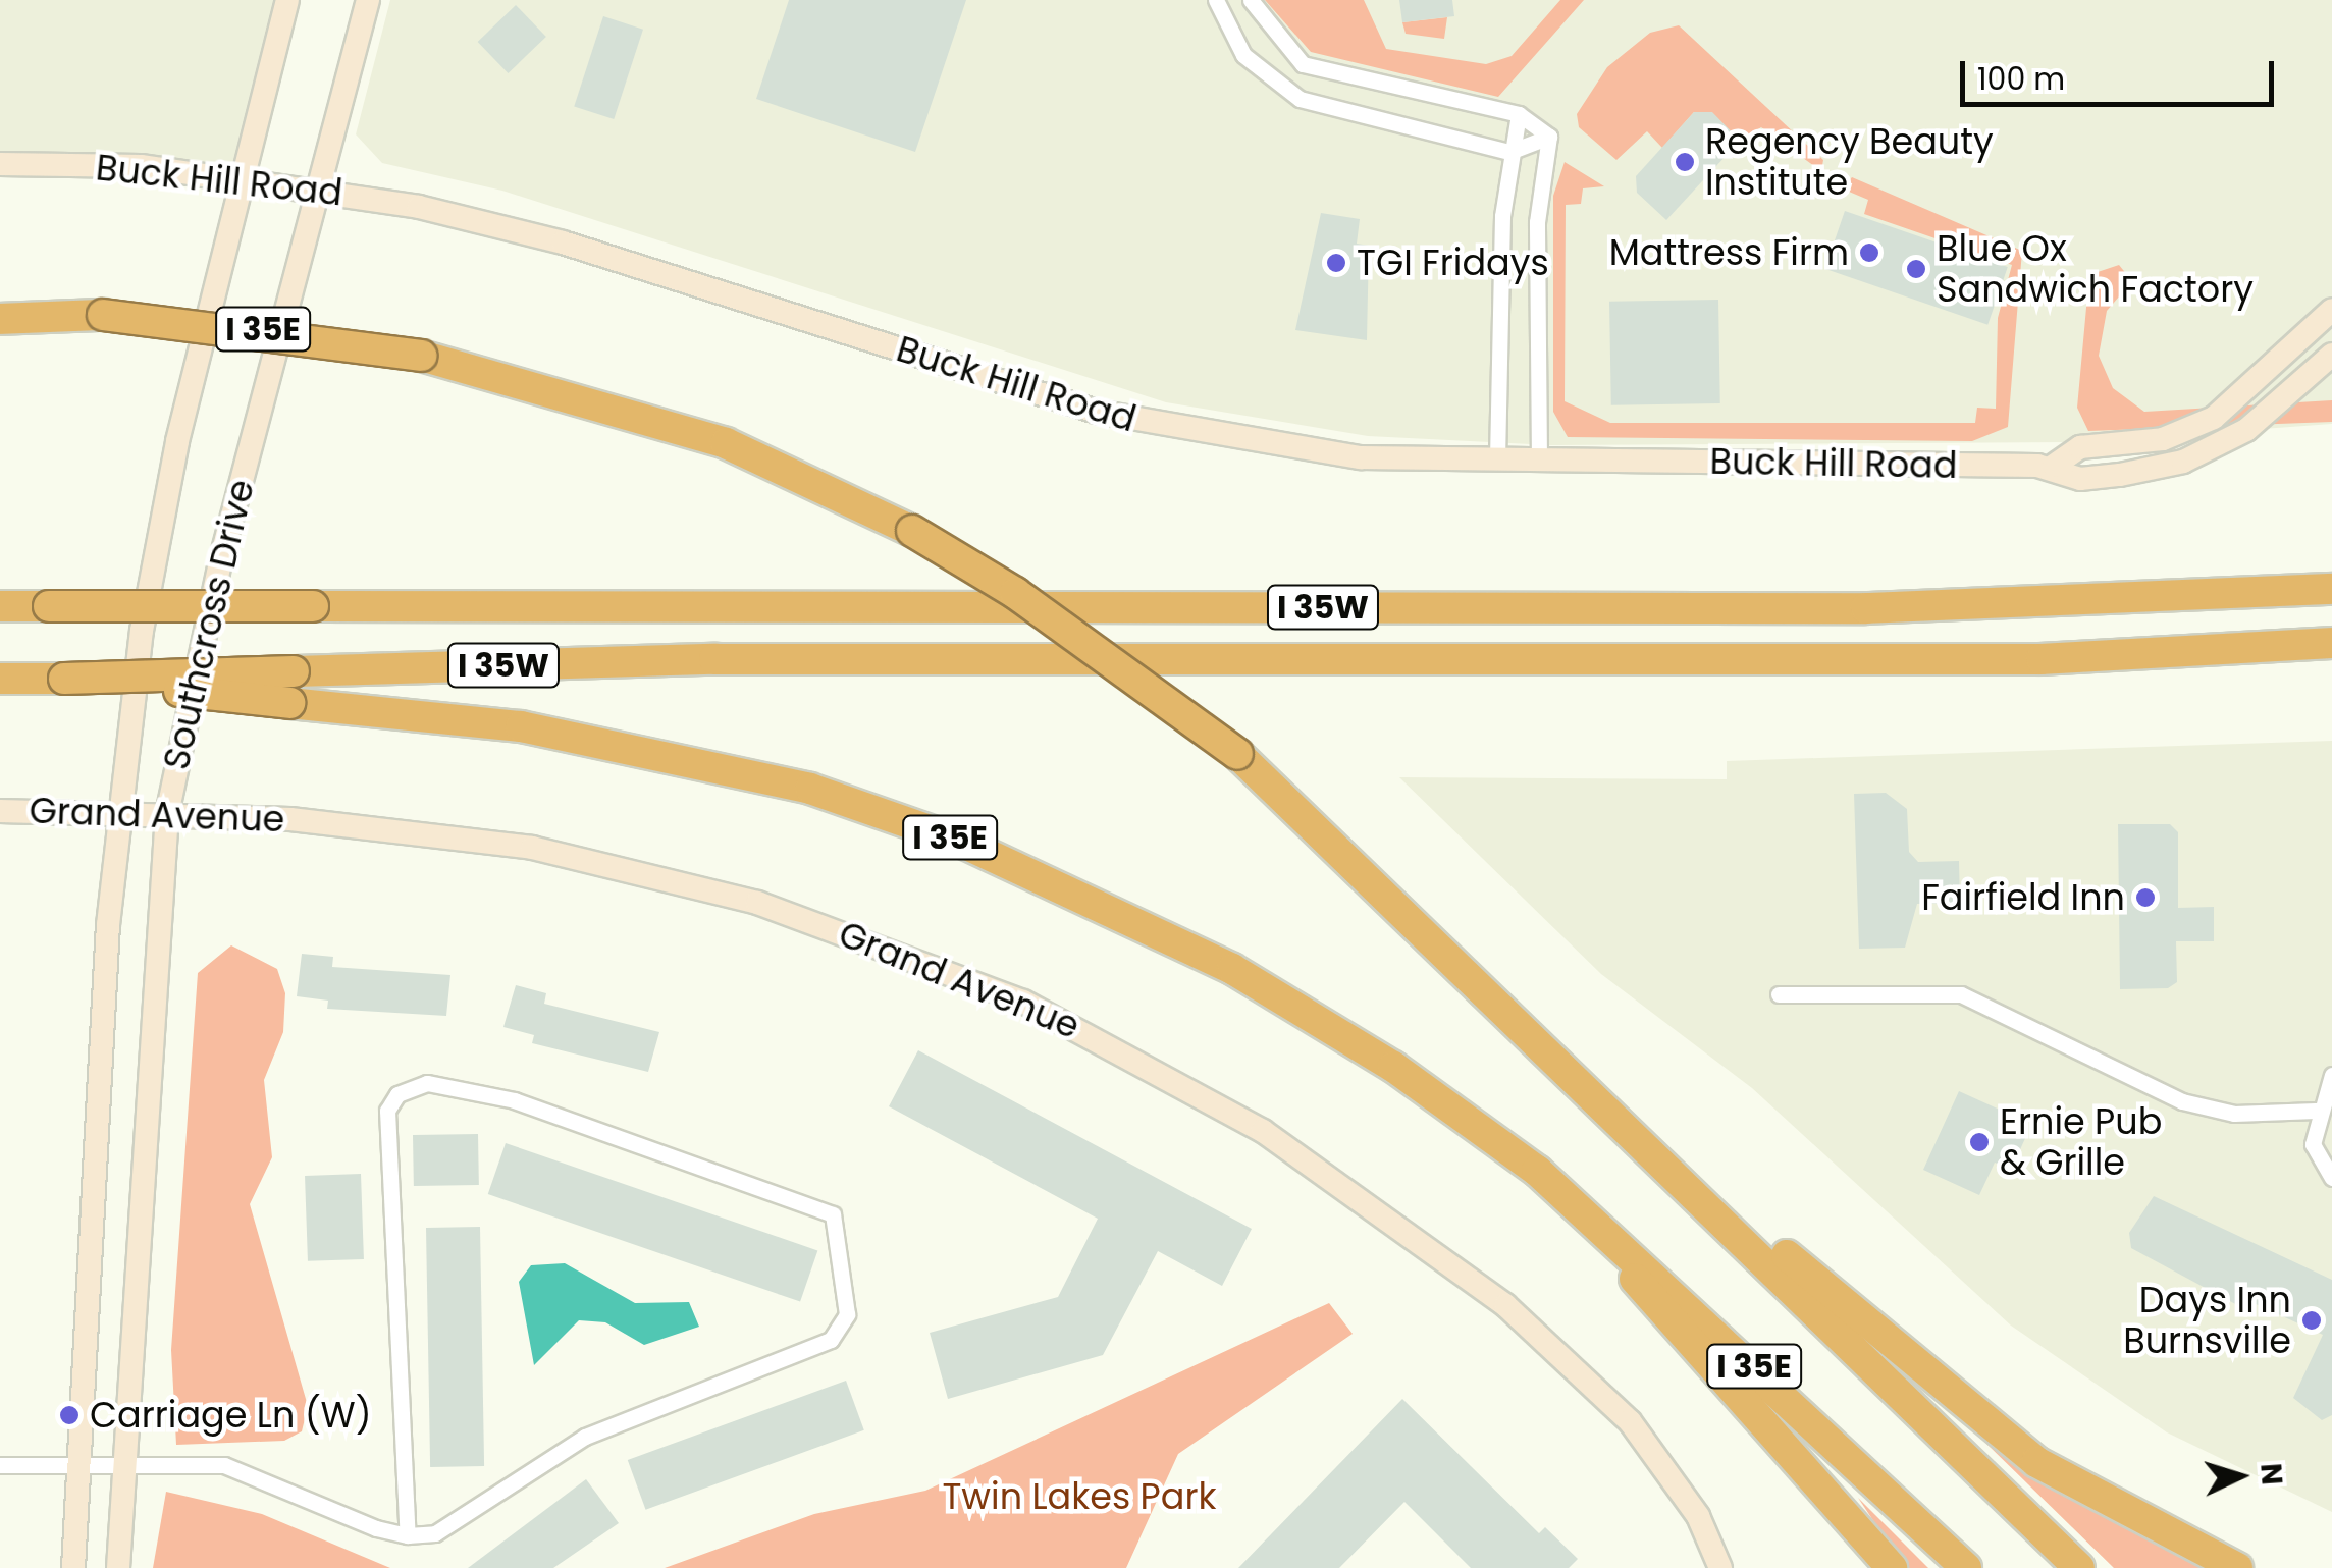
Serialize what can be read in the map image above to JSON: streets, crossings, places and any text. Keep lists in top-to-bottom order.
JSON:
{
  "streets": {
    "highway": ["I 35E", "I 35W"],
    "street": ["Buck Hill Road", "Southcross Drive", "Grand Avenue"]
  },
  "crossings": [
    ["Buck Hill Road", "Southcross Drive"],
    ["I 35E", "I 35W"],
    ["Southcross Drive", "Grand Avenue"]
  ],
  "parks": ["Twin Lakes Park"],
  "places": [
    "Regency Beauty Institute",
    "Mattress Firm",
    "TGI Fridays",
    "Blue Ox Sandwich Factory",
    "Fairfield Inn",
    "Ernie Pub & Grille",
    "Days Inn Burnsville",
    "Carriage Ln (W)"
  ],
  "scale_bar": "100 m",
  "north": "right"
}
